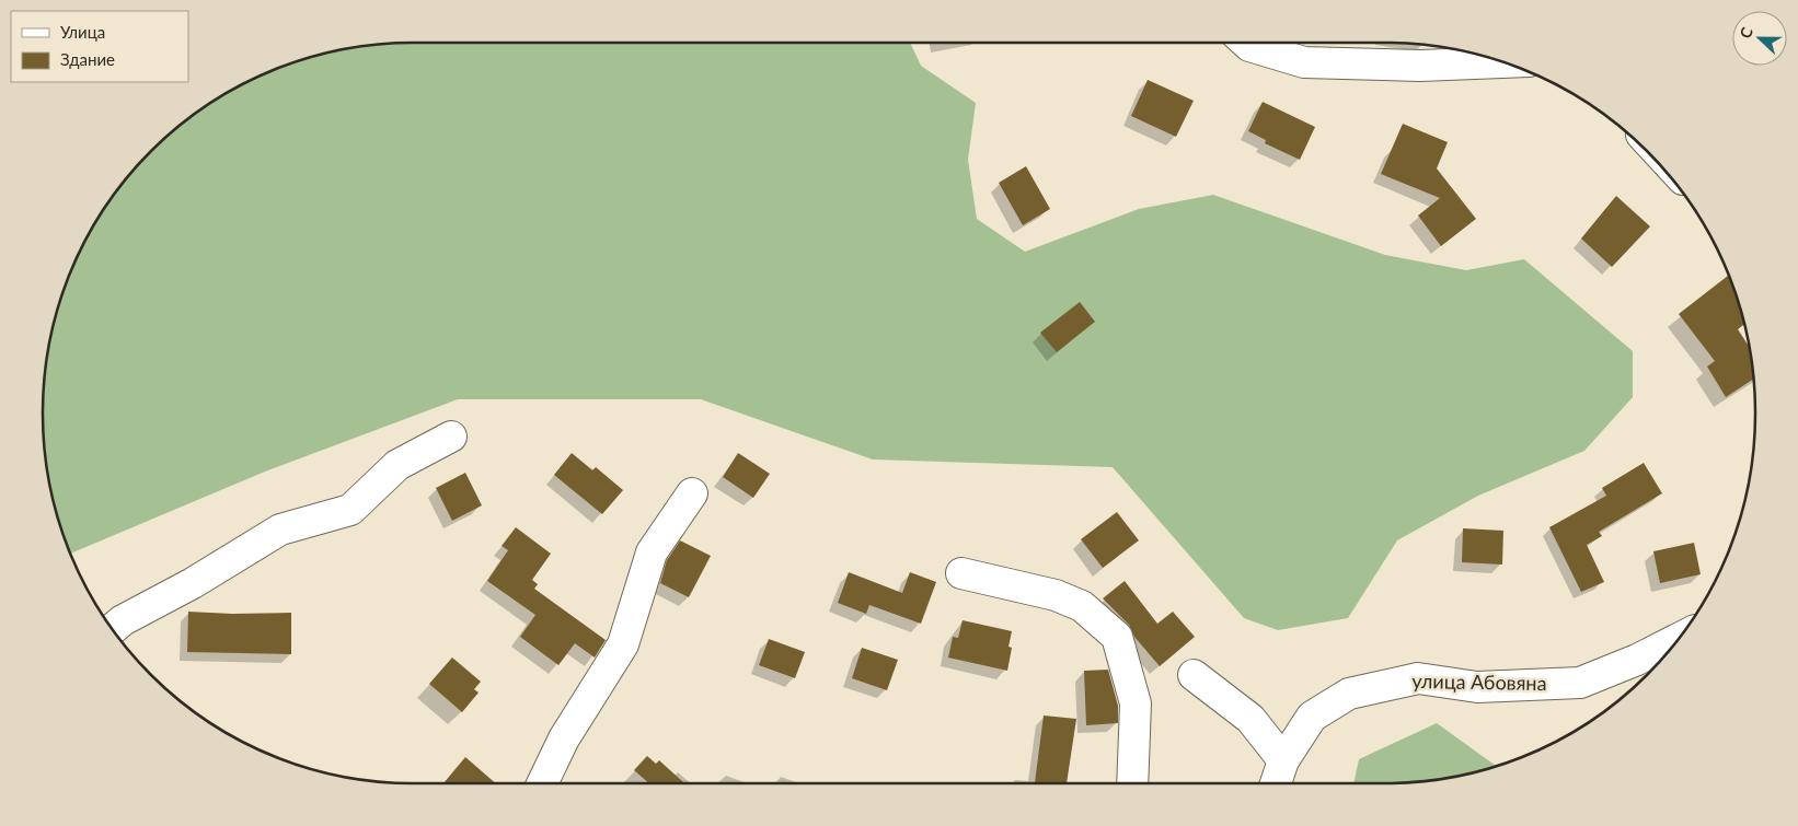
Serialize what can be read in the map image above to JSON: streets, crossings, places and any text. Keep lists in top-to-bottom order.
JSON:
{
  "streets": {
    "street": ["улица Абовяна"]
  },
  "legend": ["Улица", "Здание"],
  "north": "left"
}
